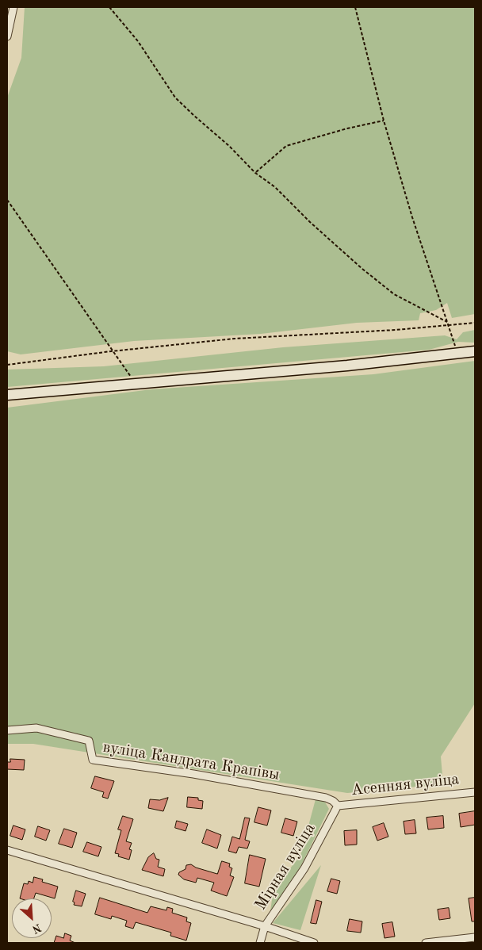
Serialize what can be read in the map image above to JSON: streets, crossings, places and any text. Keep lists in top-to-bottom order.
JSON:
{
  "streets": {
    "street": ["вуліца Кандрата Крапівы", "Асенняя вуліца", "Мірная вуліца"]
  },
  "crossings": [
    ["вуліца Кандрата Крапівы", "Асенняя вуліца"],
    ["вуліца Кандрата Крапівы", "Мірная вуліца"],
    ["Асенняя вуліца", "Мірная вуліца"]
  ],
  "north": "bottom right"
}
